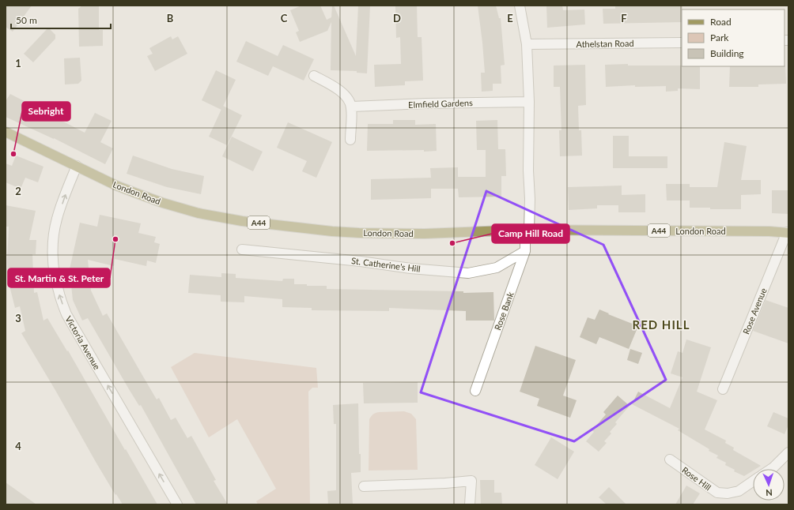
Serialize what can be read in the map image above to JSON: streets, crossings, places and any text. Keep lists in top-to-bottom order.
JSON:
{
  "streets": {
    "main road": ["London Road", "A44"],
    "street": [
      "Athelstan Road",
      "Elmfield Gardens",
      "St. Catherine's Hill",
      "Rose Bank",
      "Rose Avenue",
      "Victoria Avenue",
      "Rose Hill"
    ]
  },
  "crossings": [
    ["Athelstan Road", "Rose Bank"],
    ["Elmfield Gardens", "Rose Bank"],
    ["London Road", "Rose Bank"],
    ["London Road", "Rose Avenue"],
    ["London Road", "Victoria Avenue"],
    ["St. Catherine's Hill", "Rose Bank"]
  ],
  "one_way": ["Victoria Avenue"],
  "districts": ["RED HILL"],
  "places": ["Sebright", "St. Martin & St. Peter", "Camp Hill Road"],
  "legend": ["Road", "Park", "Building"],
  "scale_bar": "50 m",
  "north": "bottom",
  "grid": {
    "columns": [
      "B",
      "C",
      "D",
      "E",
      "F"
    ],
    "rows": [
      "1",
      "2",
      "3",
      "4"
    ]
  }
}
